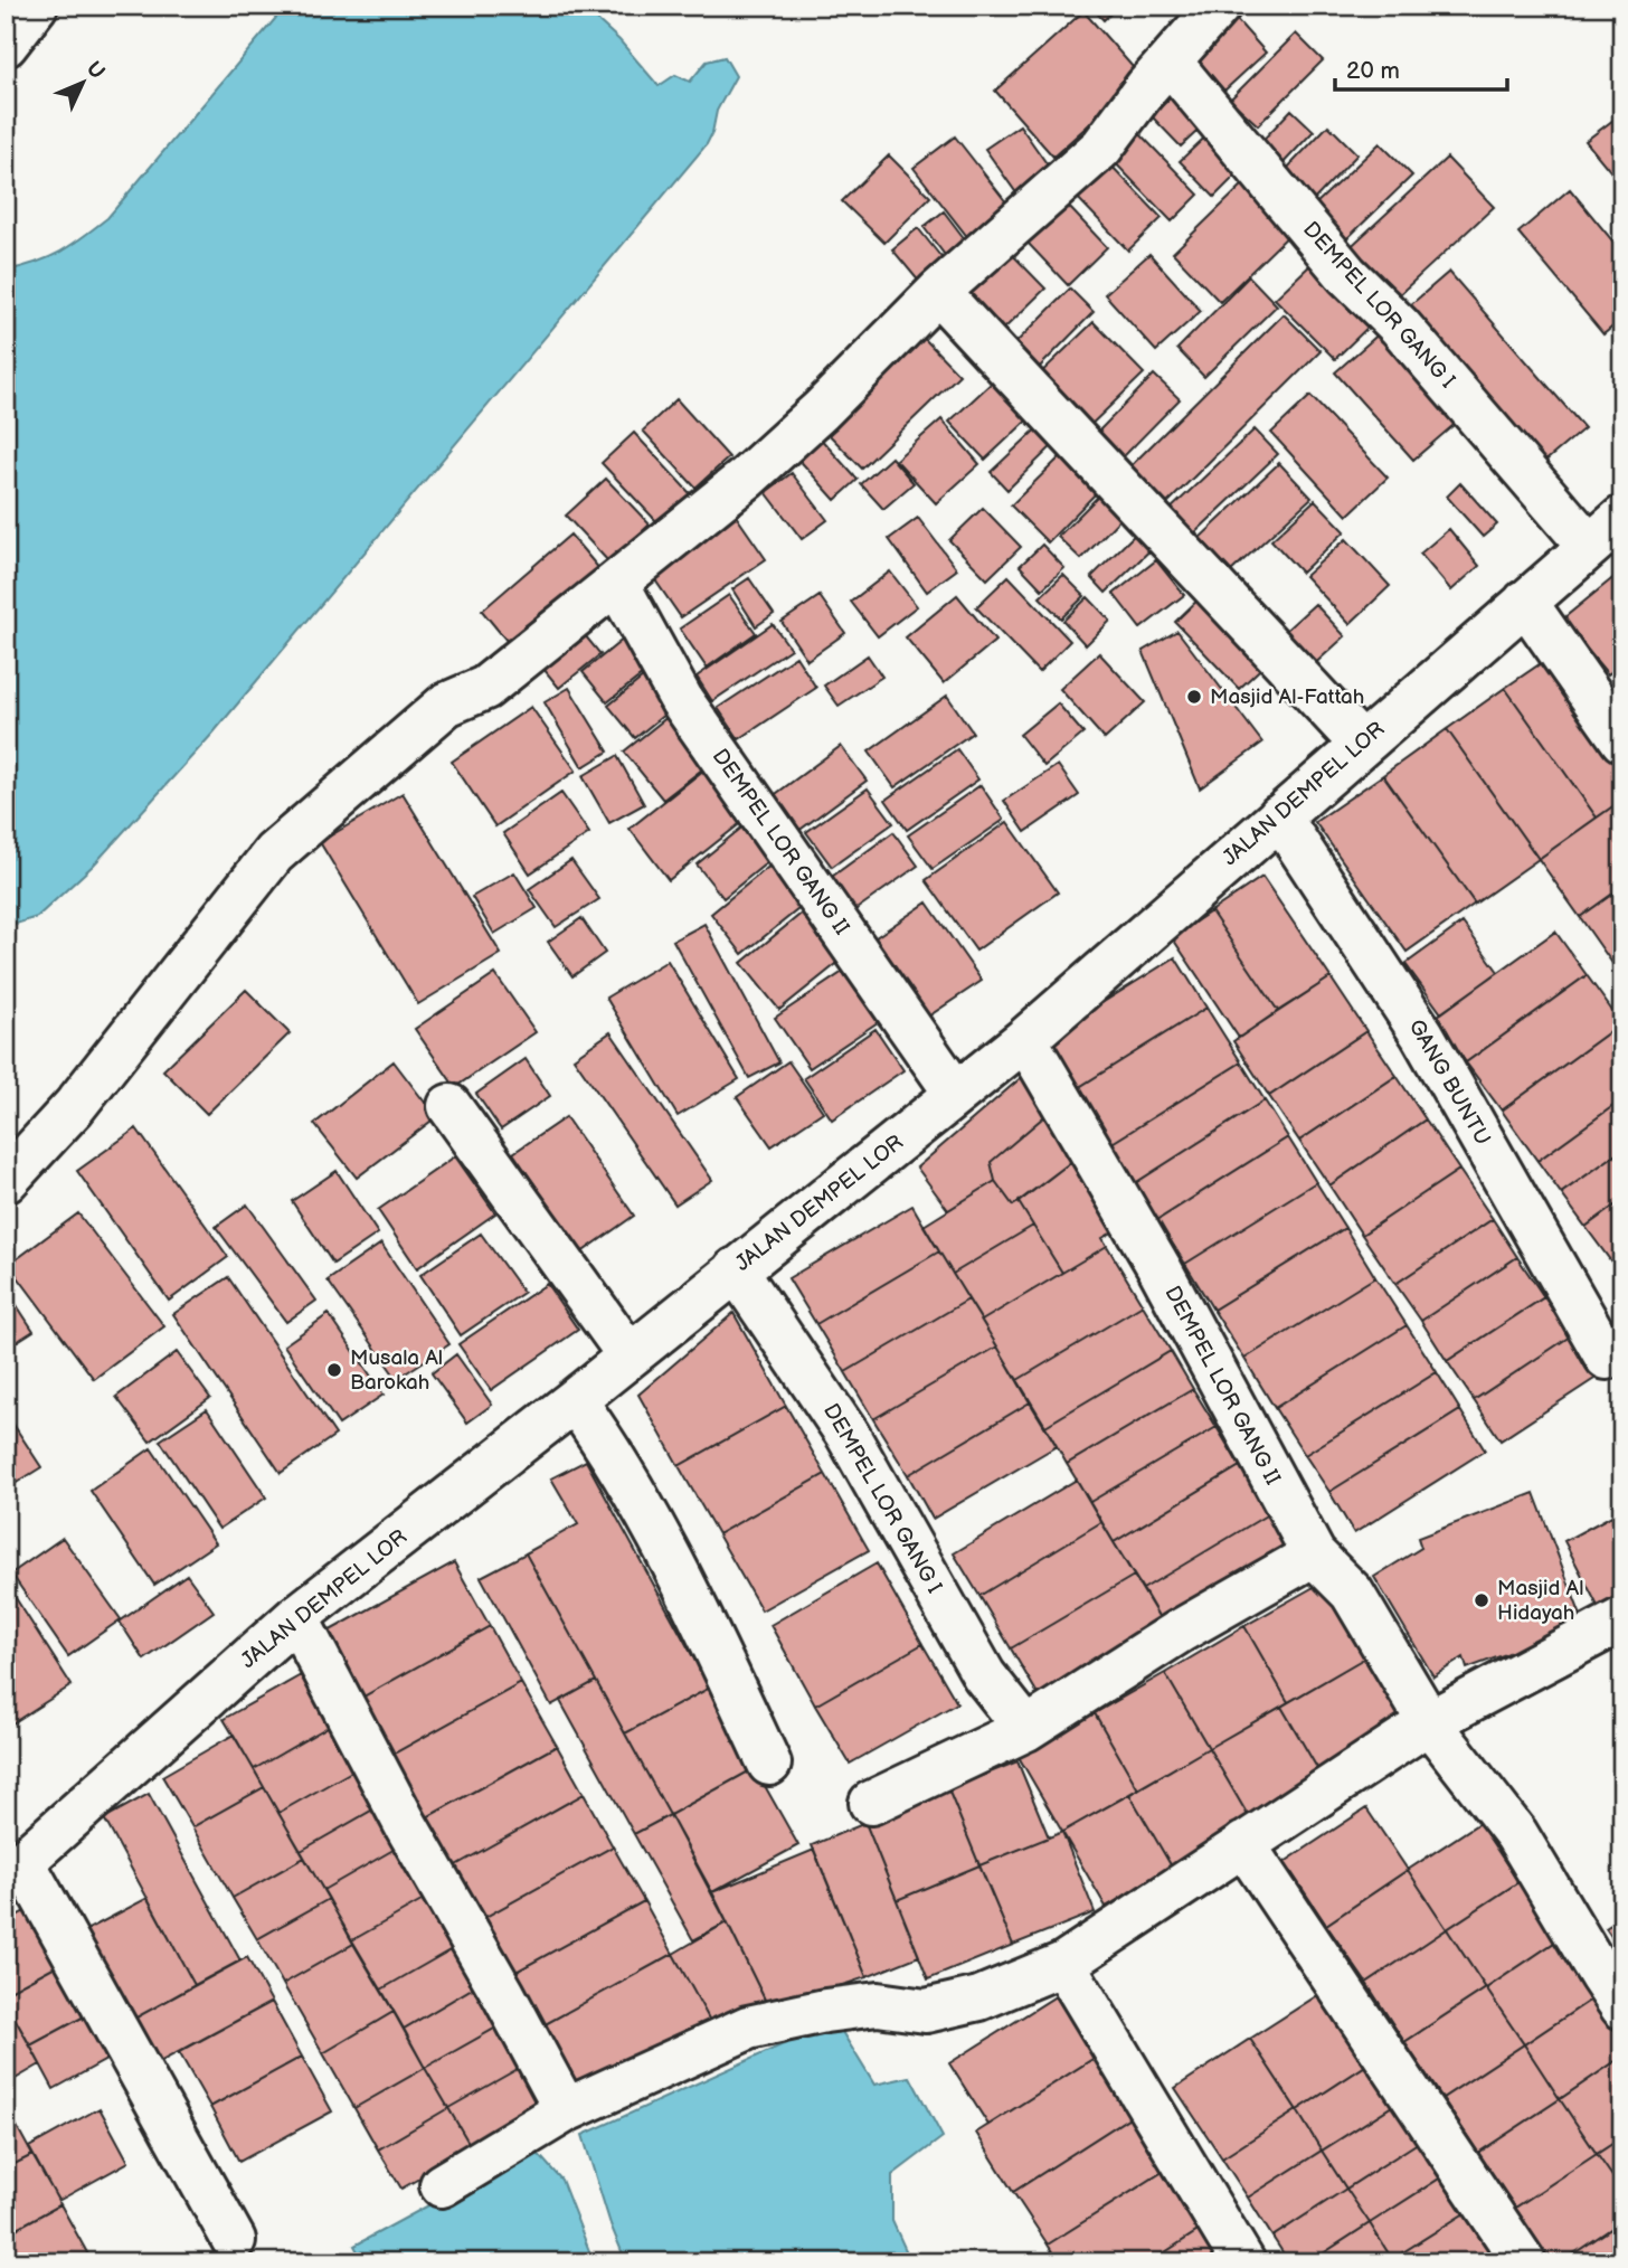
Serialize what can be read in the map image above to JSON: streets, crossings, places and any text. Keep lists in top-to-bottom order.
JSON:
{
  "streets": {
    "street": [
      "DEMPEL LOR GANG I",
      "JALAN DEMPEL LOR",
      "DEMPEL LOR GANG II",
      "GANG BUNTU"
    ]
  },
  "crossings": [
    ["DEMPEL LOR GANG I", "JALAN DEMPEL LOR"],
    ["JALAN DEMPEL LOR", "DEMPEL LOR GANG II"],
    ["JALAN DEMPEL LOR", "GANG BUNTU"]
  ],
  "places": ["Masjid Al-Fattah", "Musala Al Barokah", "Masjid Al Hidayah"],
  "scale_bar": "20 m",
  "north": "top right"
}
